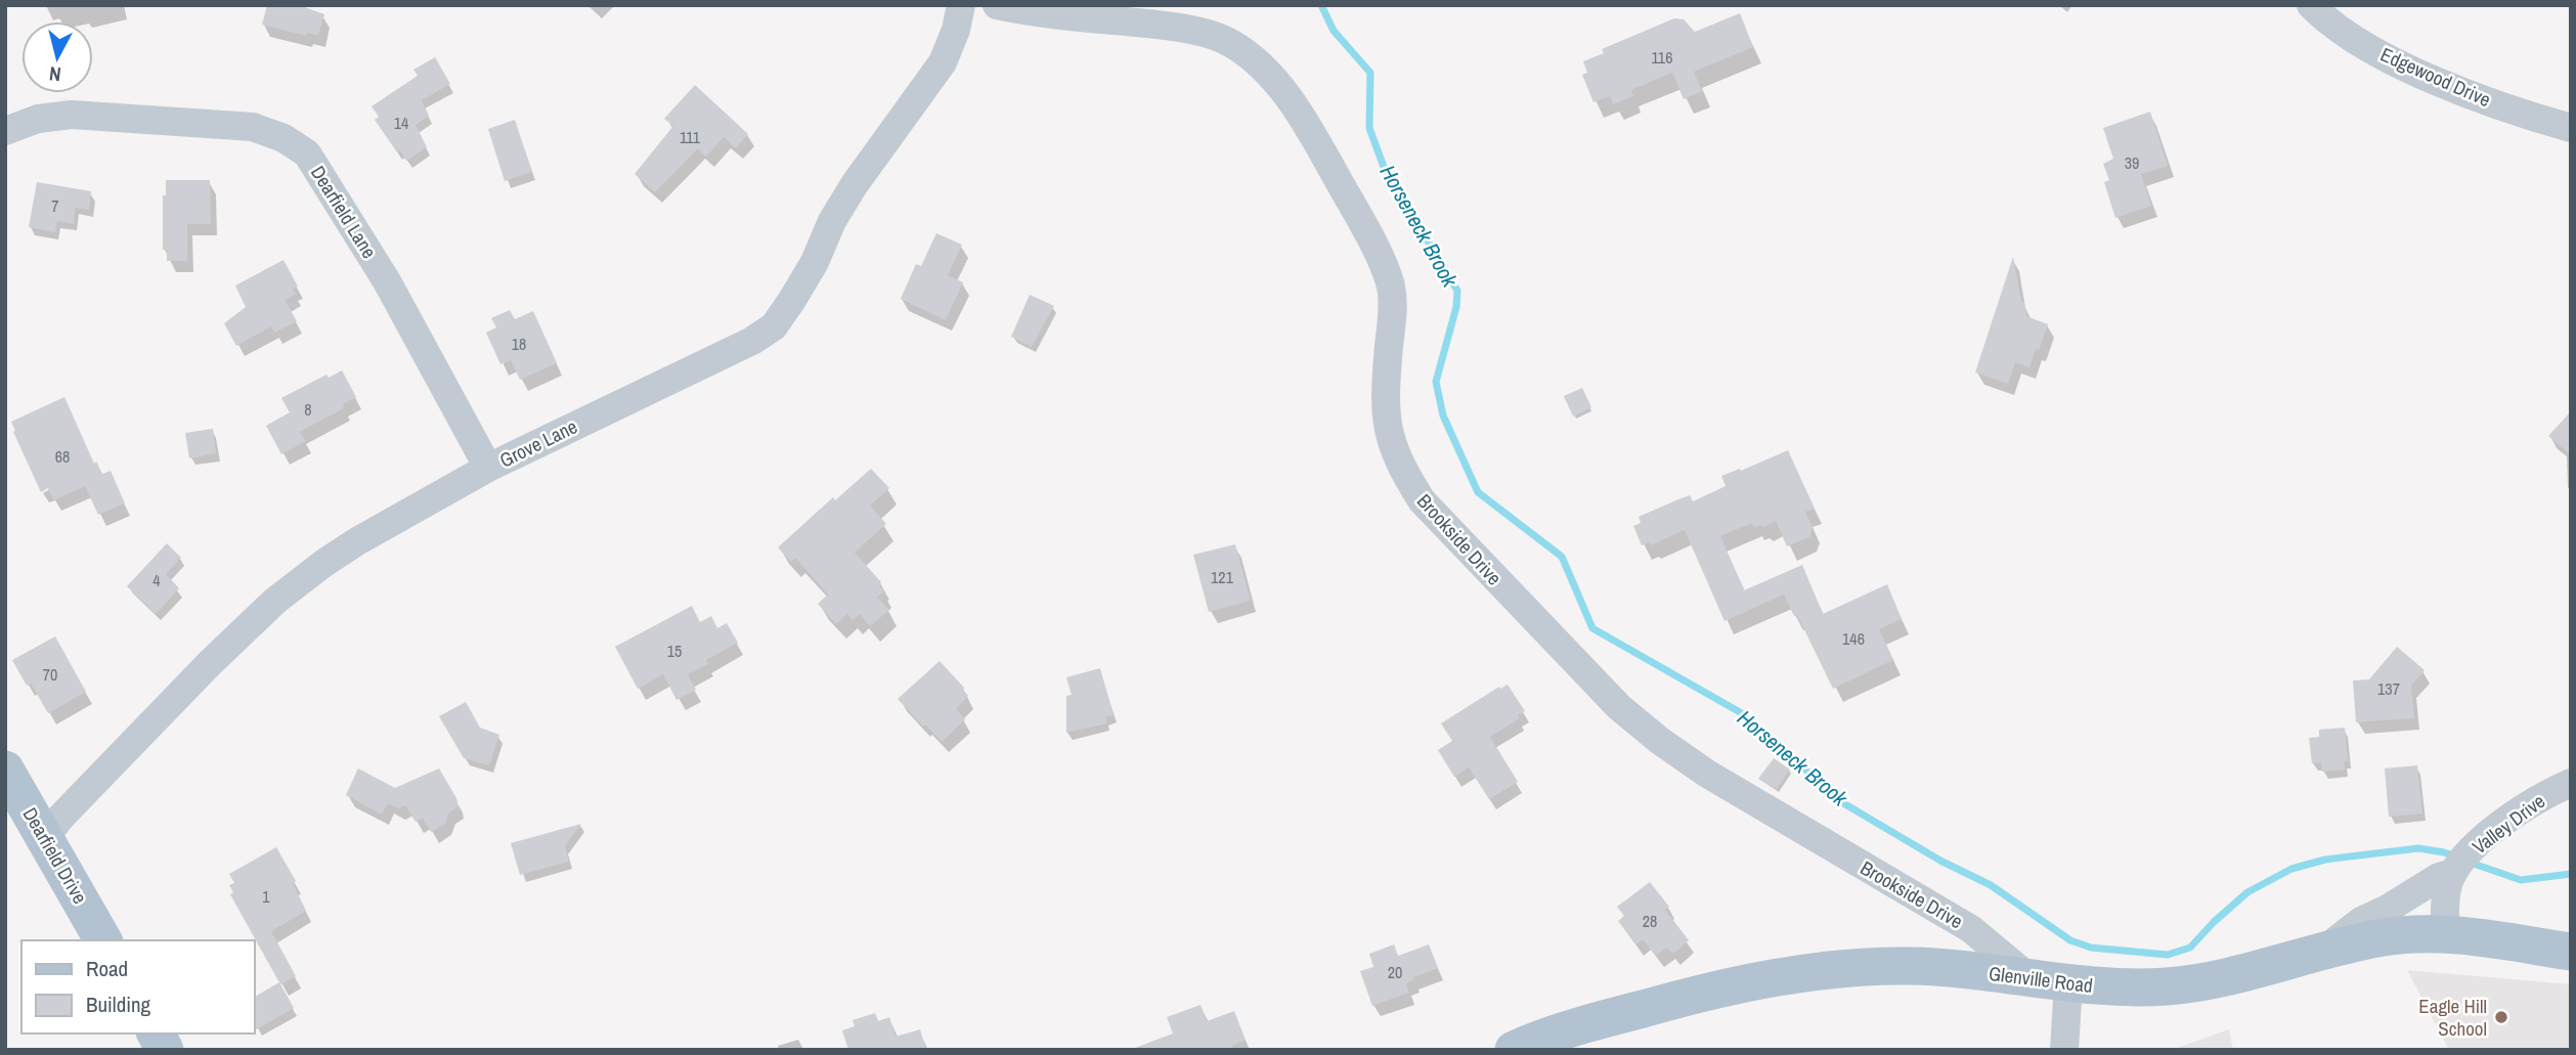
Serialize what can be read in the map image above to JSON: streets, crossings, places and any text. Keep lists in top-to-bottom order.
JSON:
{
  "streets": {
    "main road": ["Dearfield Drive", "Glenville Road"],
    "street": [
      "Edgewood Drive",
      "Dearfield Lane",
      "Grove Lane",
      "Brookside Drive",
      "Valley Drive"
    ]
  },
  "crossings": [
    ["Dearfield Lane", "Grove Lane"],
    ["Grove Lane", "Dearfield Drive"],
    ["Brookside Drive", "Glenville Road"],
    ["Valley Drive", "Glenville Road"]
  ],
  "water": ["Horseneck Brook"],
  "places": ["Eagle Hill School"],
  "house_numbers": [
    "116",
    "14",
    "111",
    "39",
    "7",
    "18",
    "8",
    "68",
    "121",
    "4",
    "146",
    "15",
    "70",
    "137",
    "1",
    "28",
    "20"
  ],
  "legend": ["Road", "Building"],
  "north": "bottom"
}
